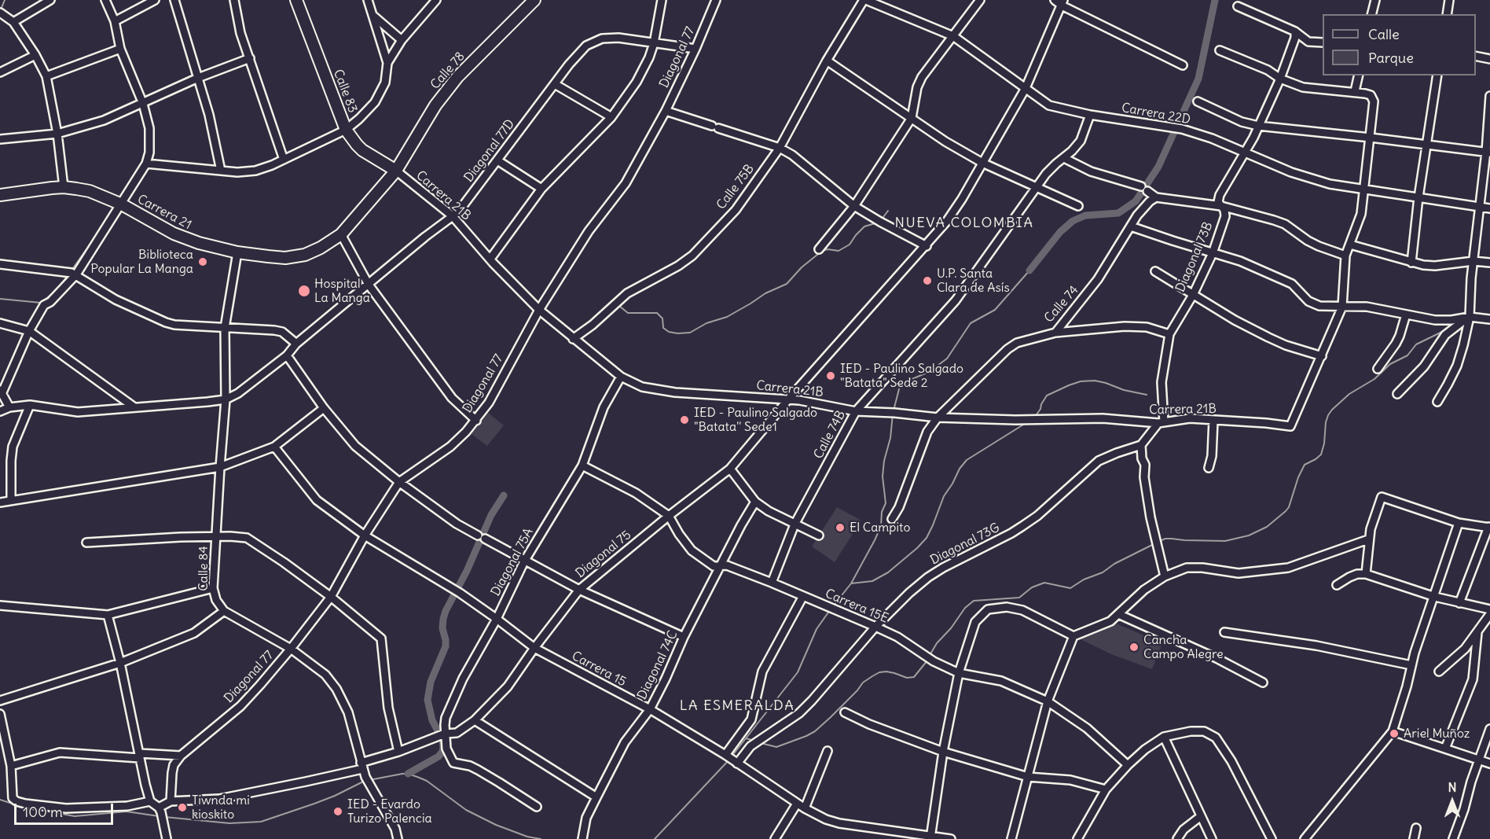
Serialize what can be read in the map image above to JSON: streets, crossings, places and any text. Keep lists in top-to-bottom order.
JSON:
{
  "streets": {
    "street": [
      "Diagonal 77",
      "Calle 78",
      "Calle 83",
      "Carrera 22D",
      "Diagonal 77D",
      "Calle 75B",
      "Carrera 21B",
      "Carrera 21",
      "Diagonal 73B",
      "Calle 74",
      "Calle 74B",
      "Diagonal 73G",
      "Diagonal 75",
      "Diagonal 75A",
      "Calle 84",
      "Carrera 15E",
      "Diagonal 74C",
      "Carrera 15"
    ]
  },
  "crossings": [
    ["Diagonal 77", "Diagonal 77D"],
    ["Diagonal 77", "Carrera 21B"],
    ["Diagonal 77", "Carrera 15"],
    ["Calle 78", "Calle 83"],
    ["Calle 78", "Carrera 21B"],
    ["Calle 78", "Carrera 21"],
    ["Calle 83", "Carrera 21B"],
    ["Calle 83", "Carrera 21"],
    ["Carrera 22D", "Calle 75B"],
    ["Carrera 22D", "Diagonal 73B"],
    ["Carrera 22D", "Calle 74B"],
    ["Carrera 22D", "Diagonal 75"],
    ["Diagonal 77D", "Carrera 21B"],
    ["Diagonal 77D", "Calle 84"],
    ["Calle 75B", "Carrera 21B"],
    ["Carrera 21B", "Carrera 21"],
    ["Carrera 21B", "Diagonal 73B"],
    ["Carrera 21B", "Calle 74"],
    ["Carrera 21B", "Calle 74B"],
    ["Carrera 21B", "Diagonal 75"],
    ["Carrera 21B", "Diagonal 75A"],
    ["Carrera 21", "Calle 84"],
    ["Calle 74B", "Carrera 15E"],
    ["Diagonal 73G", "Carrera 15E"],
    ["Diagonal 73G", "Carrera 15"],
    ["Diagonal 75", "Diagonal 75A"],
    ["Diagonal 75", "Carrera 15E"],
    ["Diagonal 75", "Carrera 15"],
    ["Diagonal 75A", "Carrera 15E"],
    ["Diagonal 75A", "Carrera 15"],
    ["Carrera 15E", "Diagonal 74C"],
    ["Diagonal 74C", "Carrera 15"]
  ],
  "districts": ["NUEVA COLOMBIA", "LA ESMERALDA"],
  "places": [
    "Biblioteca Popular La Manga",
    "U.P. Santa Clara de Asís",
    "Hospital La Manga",
    "IED - Paulino Salgado \"Batata\" Sede 2",
    "IED - Paulino Salgado \"Batata'' Sede1",
    "El Campito",
    "Cancha Campo Alegre",
    "Ariel Muñoz",
    "Tiwnda mi kioskito",
    "IED - Evardo Turizo Palencia"
  ],
  "legend": ["Calle", "Parque"],
  "scale_bar": "100 m",
  "north": "top"
}
